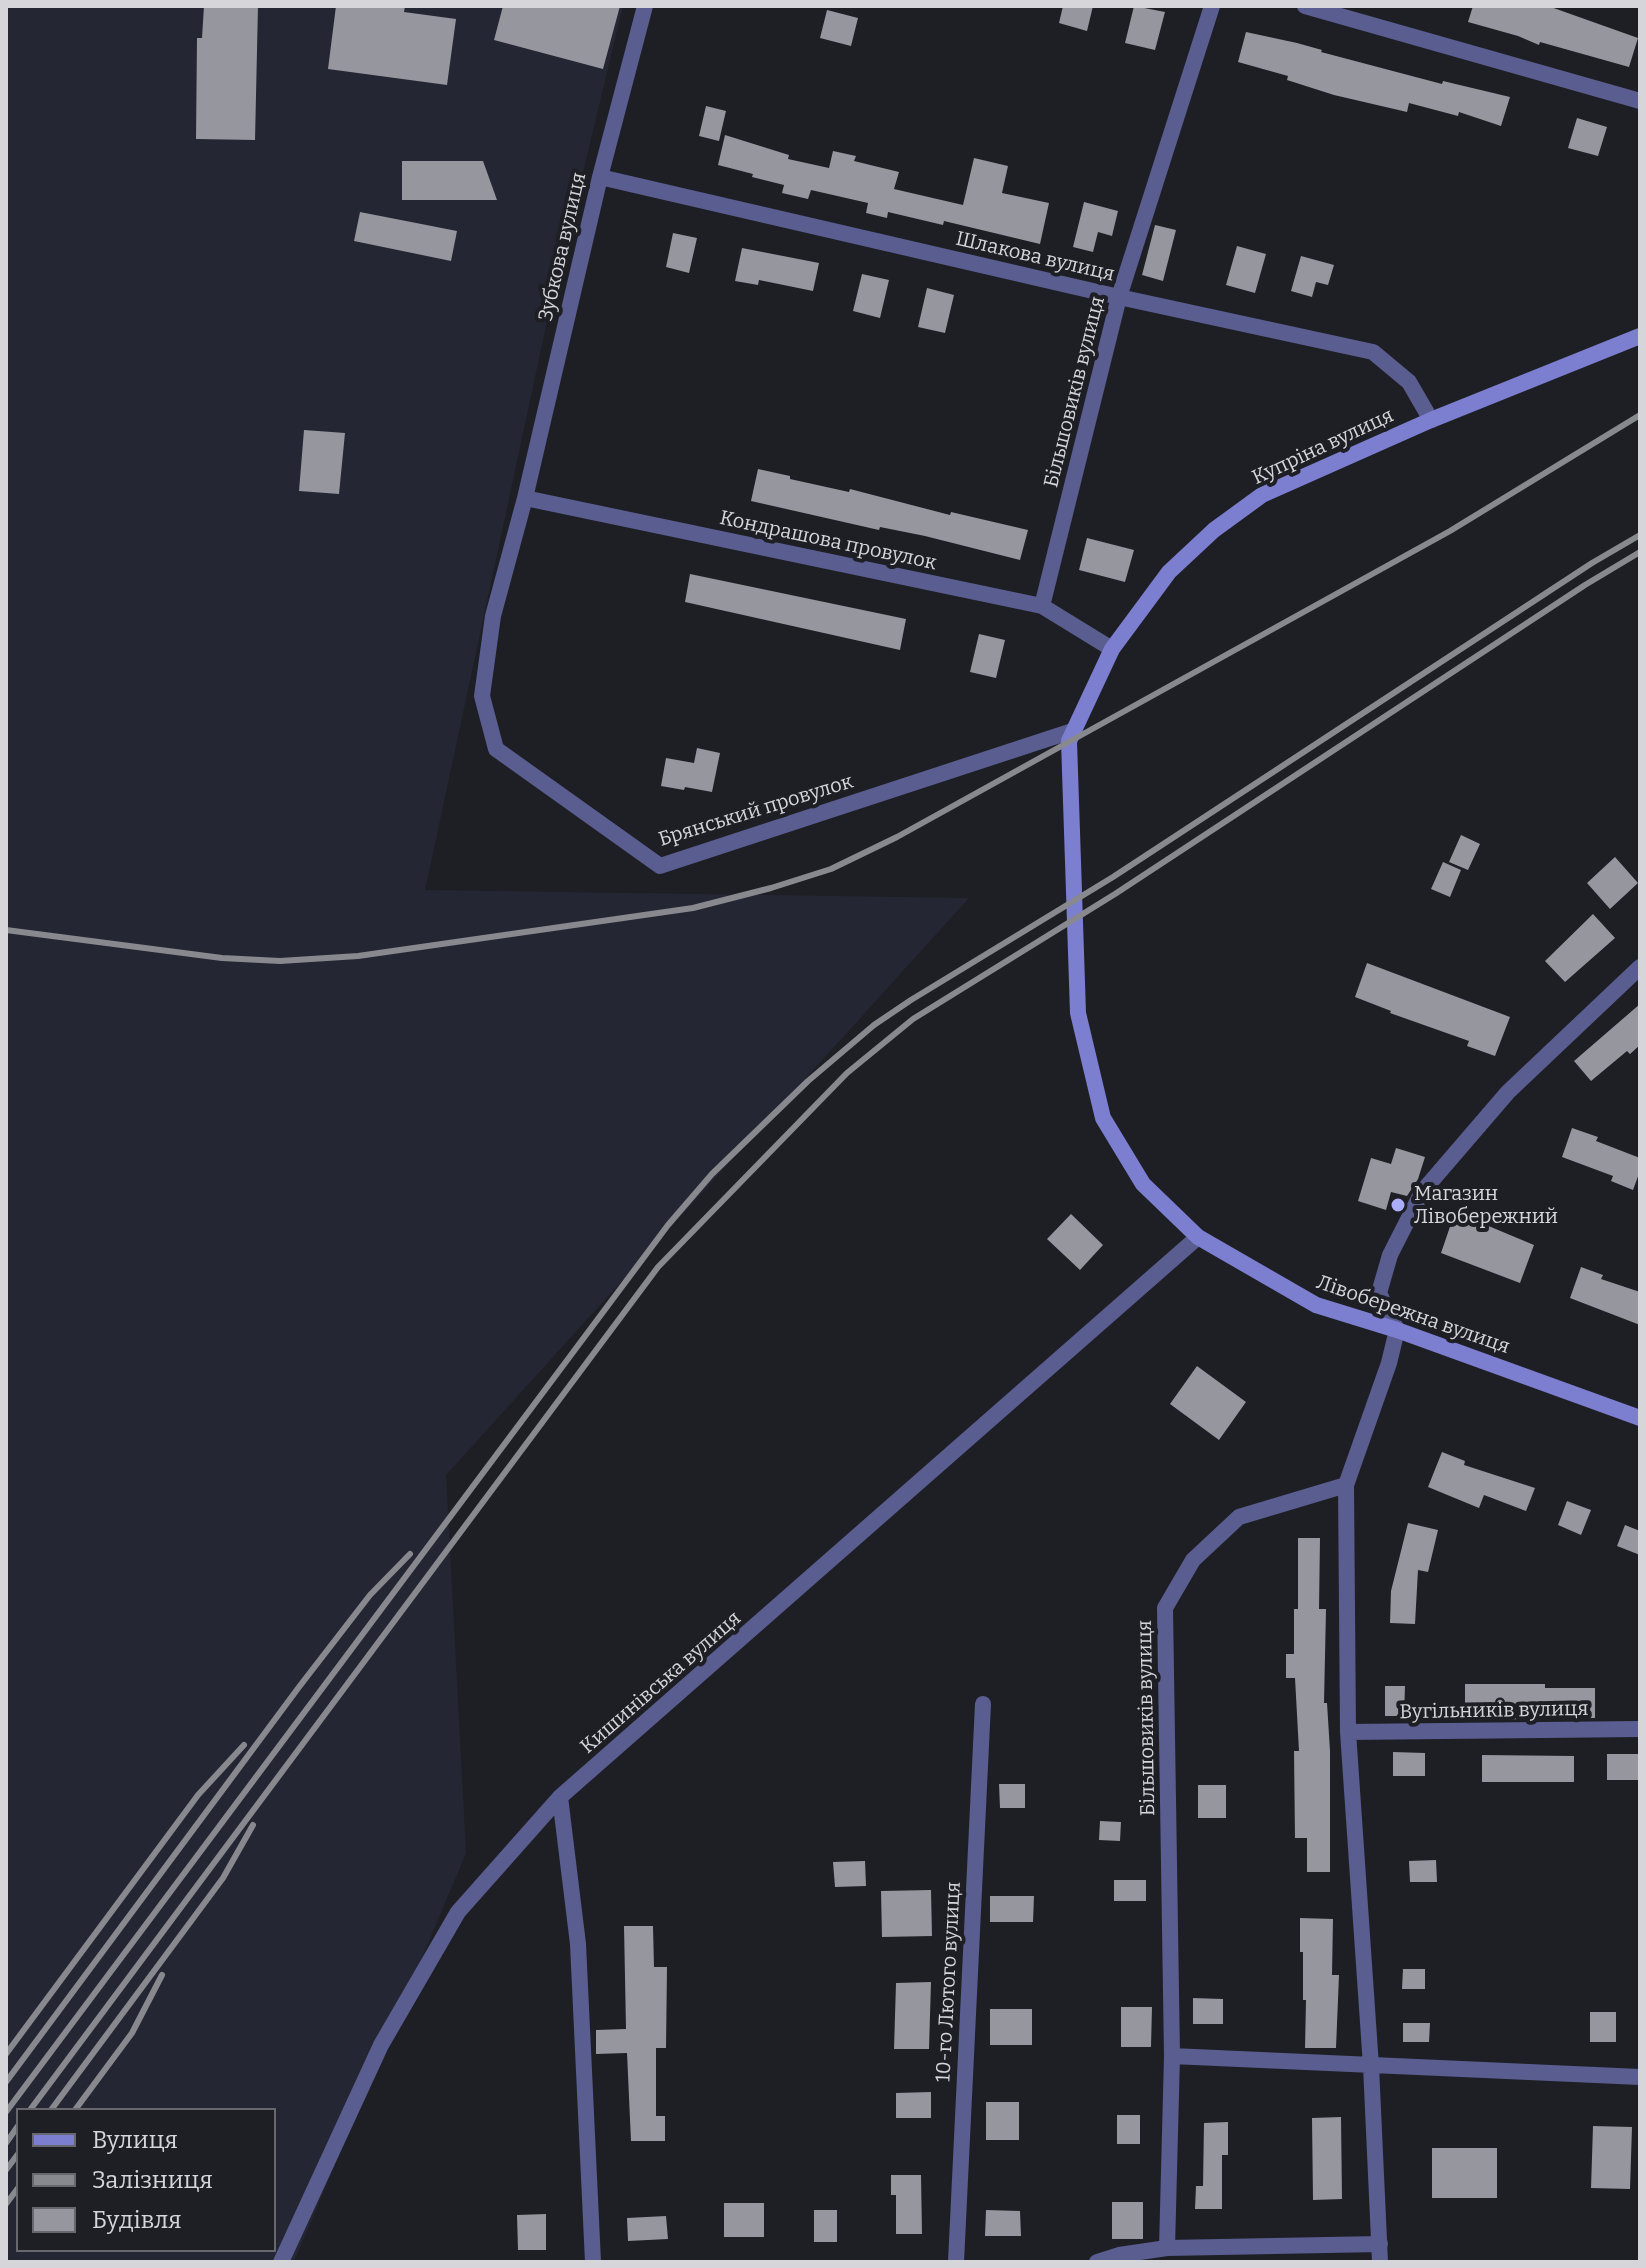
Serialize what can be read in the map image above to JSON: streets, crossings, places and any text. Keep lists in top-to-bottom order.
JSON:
{
  "streets": {
    "main road": ["Купріна вулиця", "Лівобережна вулиця"],
    "street": [
      "Зубкова вулиця",
      "Шлакова вулиця",
      "Більшовиків вулиця",
      "Кондрашова провулок",
      "Брянський провулок",
      "Кишинівська вулиця",
      "Вугільників вулиця",
      "10-го Лютого вулиця"
    ]
  },
  "crossings": [
    ["Зубкова вулиця", "Шлакова вулиця"],
    ["Зубкова вулиця", "Кондрашова провулок"],
    ["Зубкова вулиця", "Брянський провулок"],
    ["Шлакова вулиця", "Більшовиків вулиця"],
    ["Шлакова вулиця", "Купріна вулиця"],
    ["Більшовиків вулиця", "Кондрашова провулок"],
    ["Купріна вулиця", "Кондрашова провулок"],
    ["Купріна вулиця", "Брянський провулок"],
    ["Купріна вулиця", "Лівобережна вулиця"],
    ["Кондрашова провулок", "Брянський провулок"],
    ["Брянський провулок", "Лівобережна вулиця"],
    ["Лівобережна вулиця", "Кишинівська вулиця"]
  ],
  "places": ["Магазин Лівобережний"],
  "legend": ["Вулиця", "Залізниця", "Будівля"]
}
